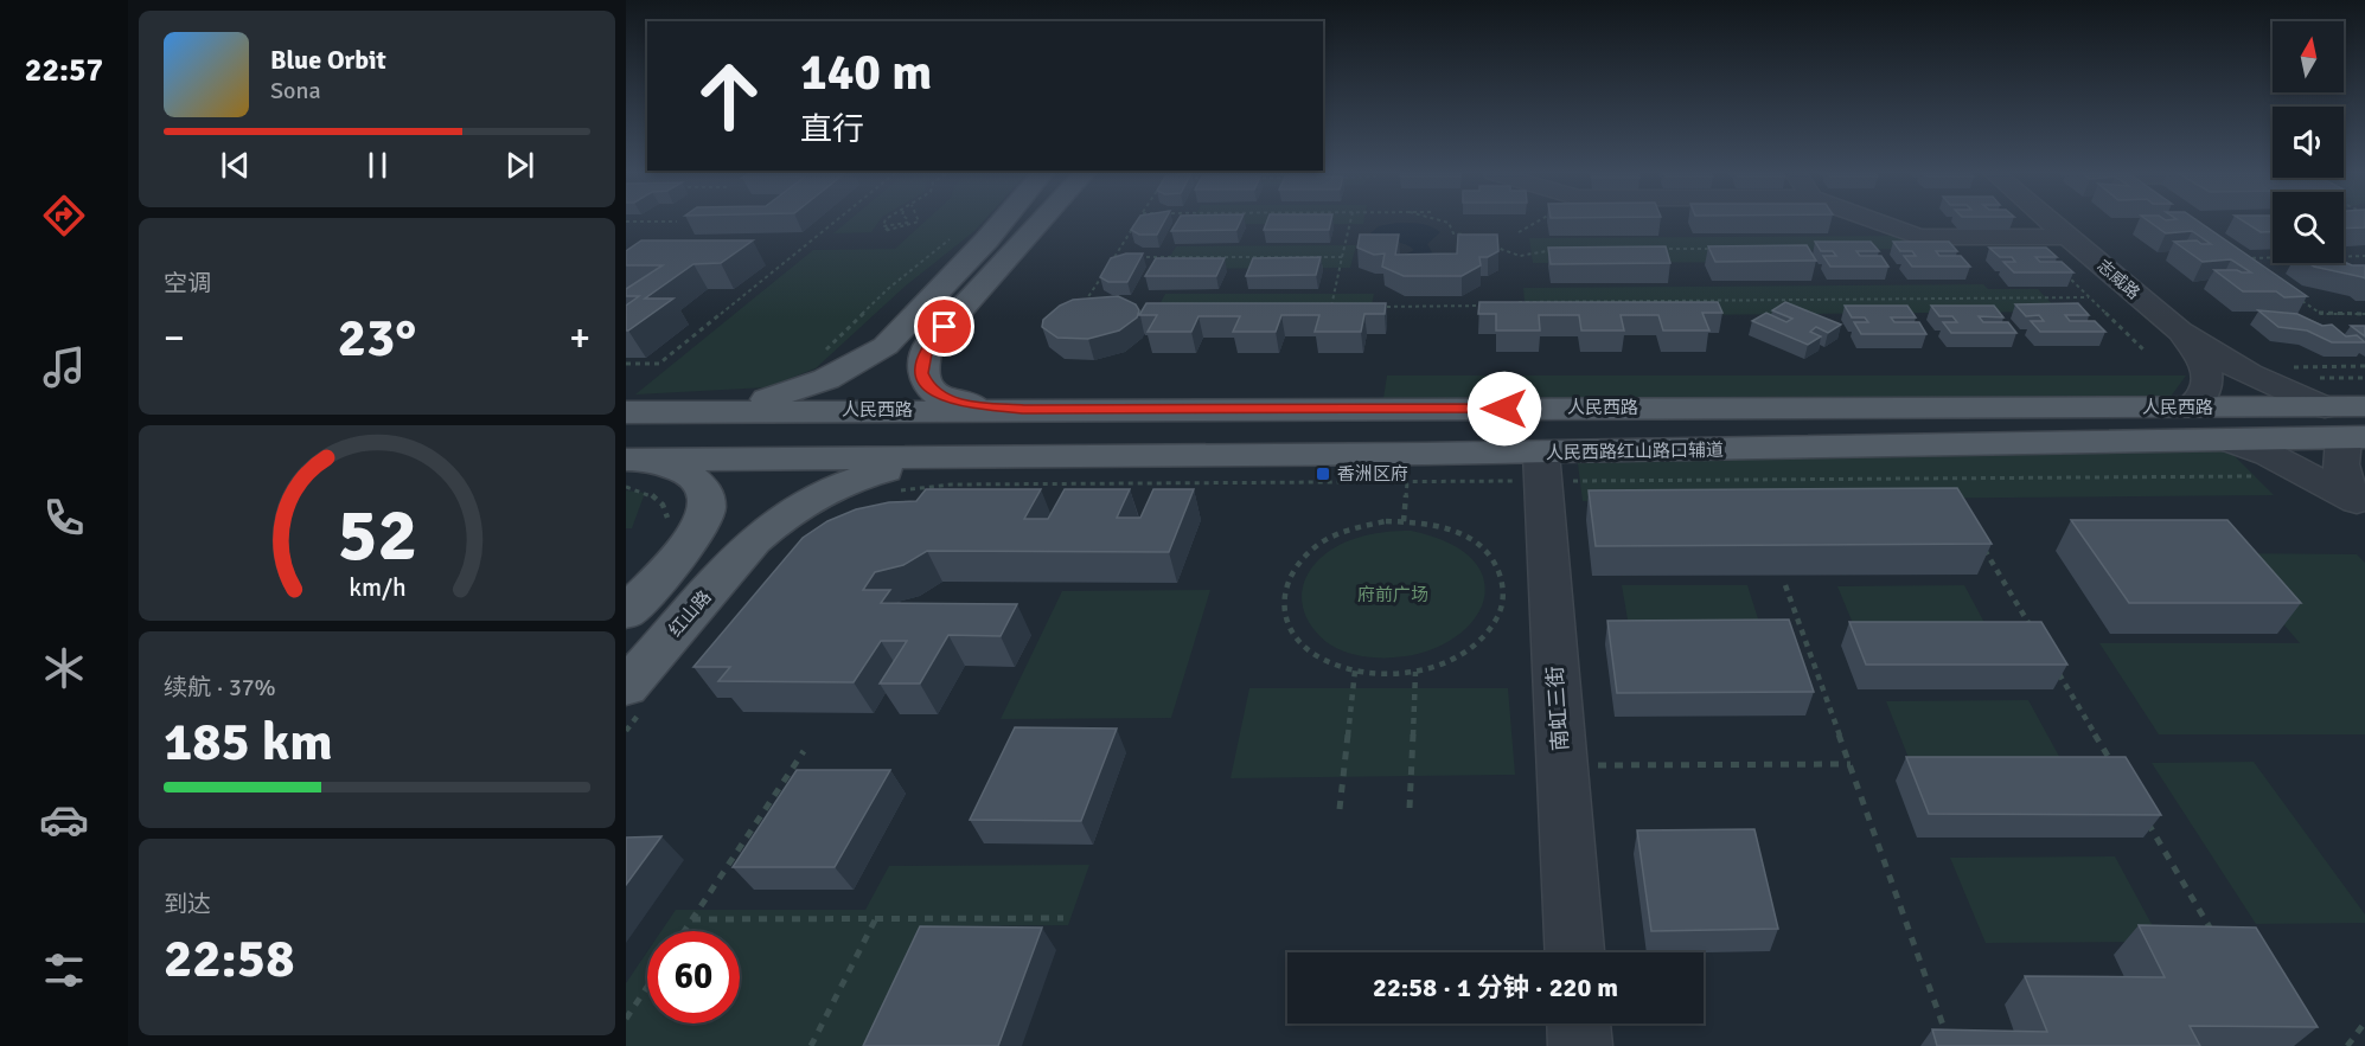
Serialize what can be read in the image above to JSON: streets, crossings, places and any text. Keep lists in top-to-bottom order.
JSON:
{
  "streets": {
    "main road": ["人民西路", "人民西路红山路口辅道", "红山路"],
    "street": ["志威路", "南虹三街"]
  },
  "crossings": [
    ["志威路", "人民西路"],
    ["人民西路", "人民西路红山路口辅道"],
    ["人民西路红山路口辅道", "红山路"],
    ["人民西路红山路口辅道", "南虹三街"]
  ],
  "parks": ["府前广场"],
  "places": {
    "transit": ["香洲区府"]
  },
  "north": "top",
  "page": {
    "tabs": "22:57",
    "turn": ["140 m", "直行"],
    "song": ["Blue Orbit", "Sona"],
    "tile": [
      "空调",
      ["续航 · 37%", "185 km"],
      ["到达", "22:58"]
    ],
    "heat": ["−", "23°", "+"],
    "limit": "60",
    "trip": "22:58 · 1 分钟 · 220 m",
    "gauge": ["52", "km/h"]
  }
}
